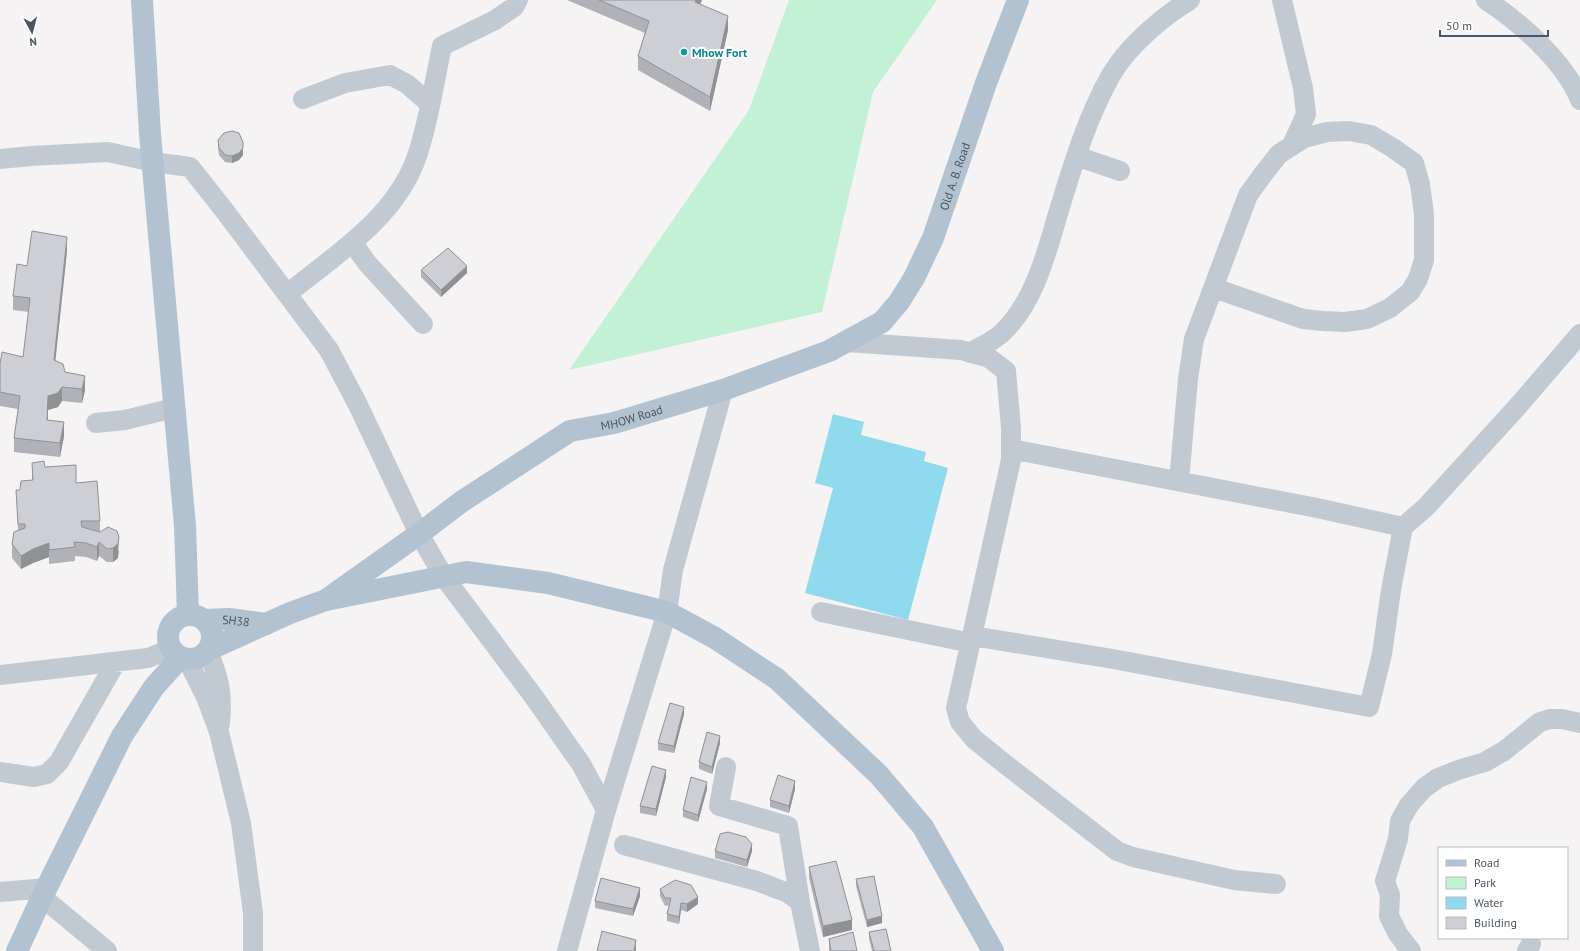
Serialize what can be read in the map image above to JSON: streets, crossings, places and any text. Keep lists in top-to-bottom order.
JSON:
{
  "streets": {
    "main road": ["Old A. B. Road", "MHOW Road", "SH38"]
  },
  "crossings": [
    ["Old A. B. Road", "MHOW Road"],
    ["MHOW Road", "SH38"]
  ],
  "places": ["Mhow Fort"],
  "legend": [
    "Road",
    "Park",
    "Water",
    "Building"
  ],
  "scale_bar": "50 m",
  "north": "bottom"
}
